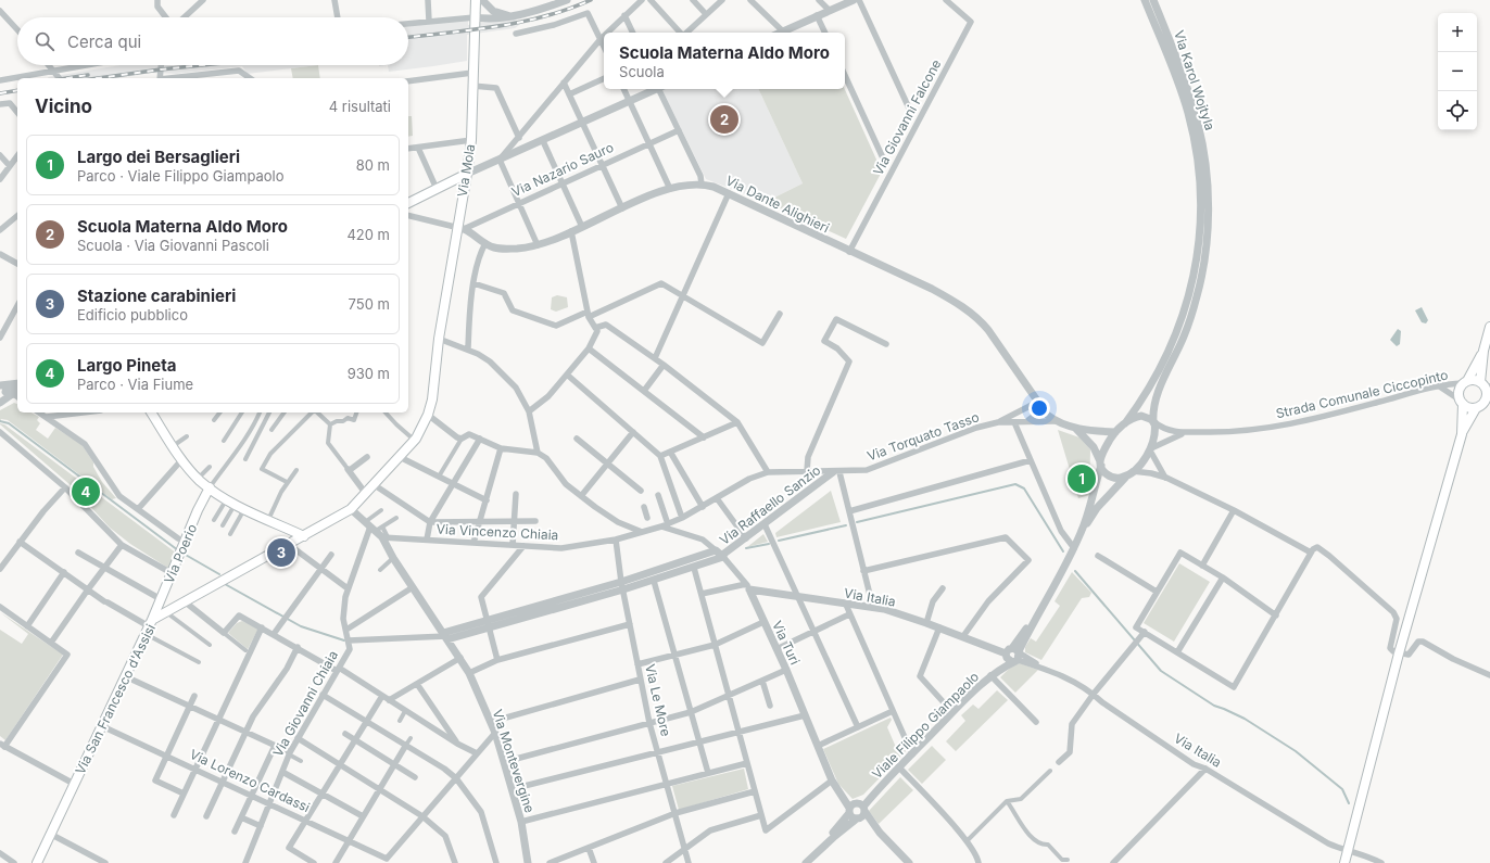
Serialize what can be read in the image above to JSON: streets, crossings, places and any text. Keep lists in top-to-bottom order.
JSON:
{
  "streets": {
    "main road": ["Via Mola", "Via Poerio", "Via San Francesco d'Assisi"],
    "street": [
      "Via Karol Wojtyla",
      "Via Giovanni Falcone",
      "Via Nazario Sauro",
      "Via Dante Alighieri",
      "Strada Comunale Ciccopinto",
      "Via Torquato Tasso",
      "Via Raffaello Sanzio",
      "Via Vincenzo Chiaia",
      "Via Italia",
      "Via Turi",
      "Via Le More",
      "Via Giovanni Chiaia",
      "Viale Filippo Giampaolo",
      "Via Montevergine",
      "Via Lorenzo Cardassi"
    ]
  },
  "crossings": [
    ["Via Karol Wojtyla", "Strada Comunale Ciccopinto"],
    ["Via Karol Wojtyla", "Viale Filippo Giampaolo"],
    ["Via Giovanni Falcone", "Via Dante Alighieri"],
    ["Via Nazario Sauro", "Via Mola"],
    ["Via Nazario Sauro", "Via Dante Alighieri"],
    ["Via Mola", "Via Dante Alighieri"],
    ["Via Mola", "Via San Francesco d'Assisi"],
    ["Via Dante Alighieri", "Via Torquato Tasso"],
    ["Strada Comunale Ciccopinto", "Viale Filippo Giampaolo"],
    ["Via Torquato Tasso", "Via Raffaello Sanzio"],
    ["Via Torquato Tasso", "Via Vincenzo Chiaia"],
    ["Via Torquato Tasso", "Via Turi"],
    ["Via Raffaello Sanzio", "Via Turi"],
    ["Via Vincenzo Chiaia", "Via Turi"],
    ["Via Vincenzo Chiaia", "Via Le More"],
    ["Via Vincenzo Chiaia", "Via Montevergine"],
    ["Via Poerio", "Via San Francesco d'Assisi"],
    ["Via Italia", "Via Turi"],
    ["Via Italia", "Viale Filippo Giampaolo"],
    ["Via San Francesco d'Assisi", "Via Montevergine"],
    ["Via San Francesco d'Assisi", "Via Lorenzo Cardassi"],
    ["Via Giovanni Chiaia", "Via Montevergine"],
    ["Via Giovanni Chiaia", "Via Lorenzo Cardassi"]
  ],
  "page": {
    "map_buttons": ["+", "−"],
    "search": "Cerca qui",
    "popup": ["Scuola Materna Aldo Moro", "Scuola"],
    "heading": ["Vicino", "4 risultati"],
    "pins": [
      "2",
      "1",
      "4",
      "3"
    ],
    "list": [
      {
        "mark": "1",
        "name": "Largo dei Bersaglieri",
        "note": "Parco · Viale Filippo Giampaolo",
        "value": "80 m"
      },
      {
        "mark": "2",
        "name": "Scuola Materna Aldo Moro",
        "note": "Scuola · Via Giovanni Pascoli",
        "value": "420 m"
      },
      {
        "mark": "3",
        "name": "Stazione carabinieri",
        "note": "Edificio pubblico",
        "value": "750 m"
      },
      {
        "mark": "4",
        "name": "Largo Pineta",
        "note": "Parco · Via Fiume",
        "value": "930 m"
      }
    ]
  }
}
